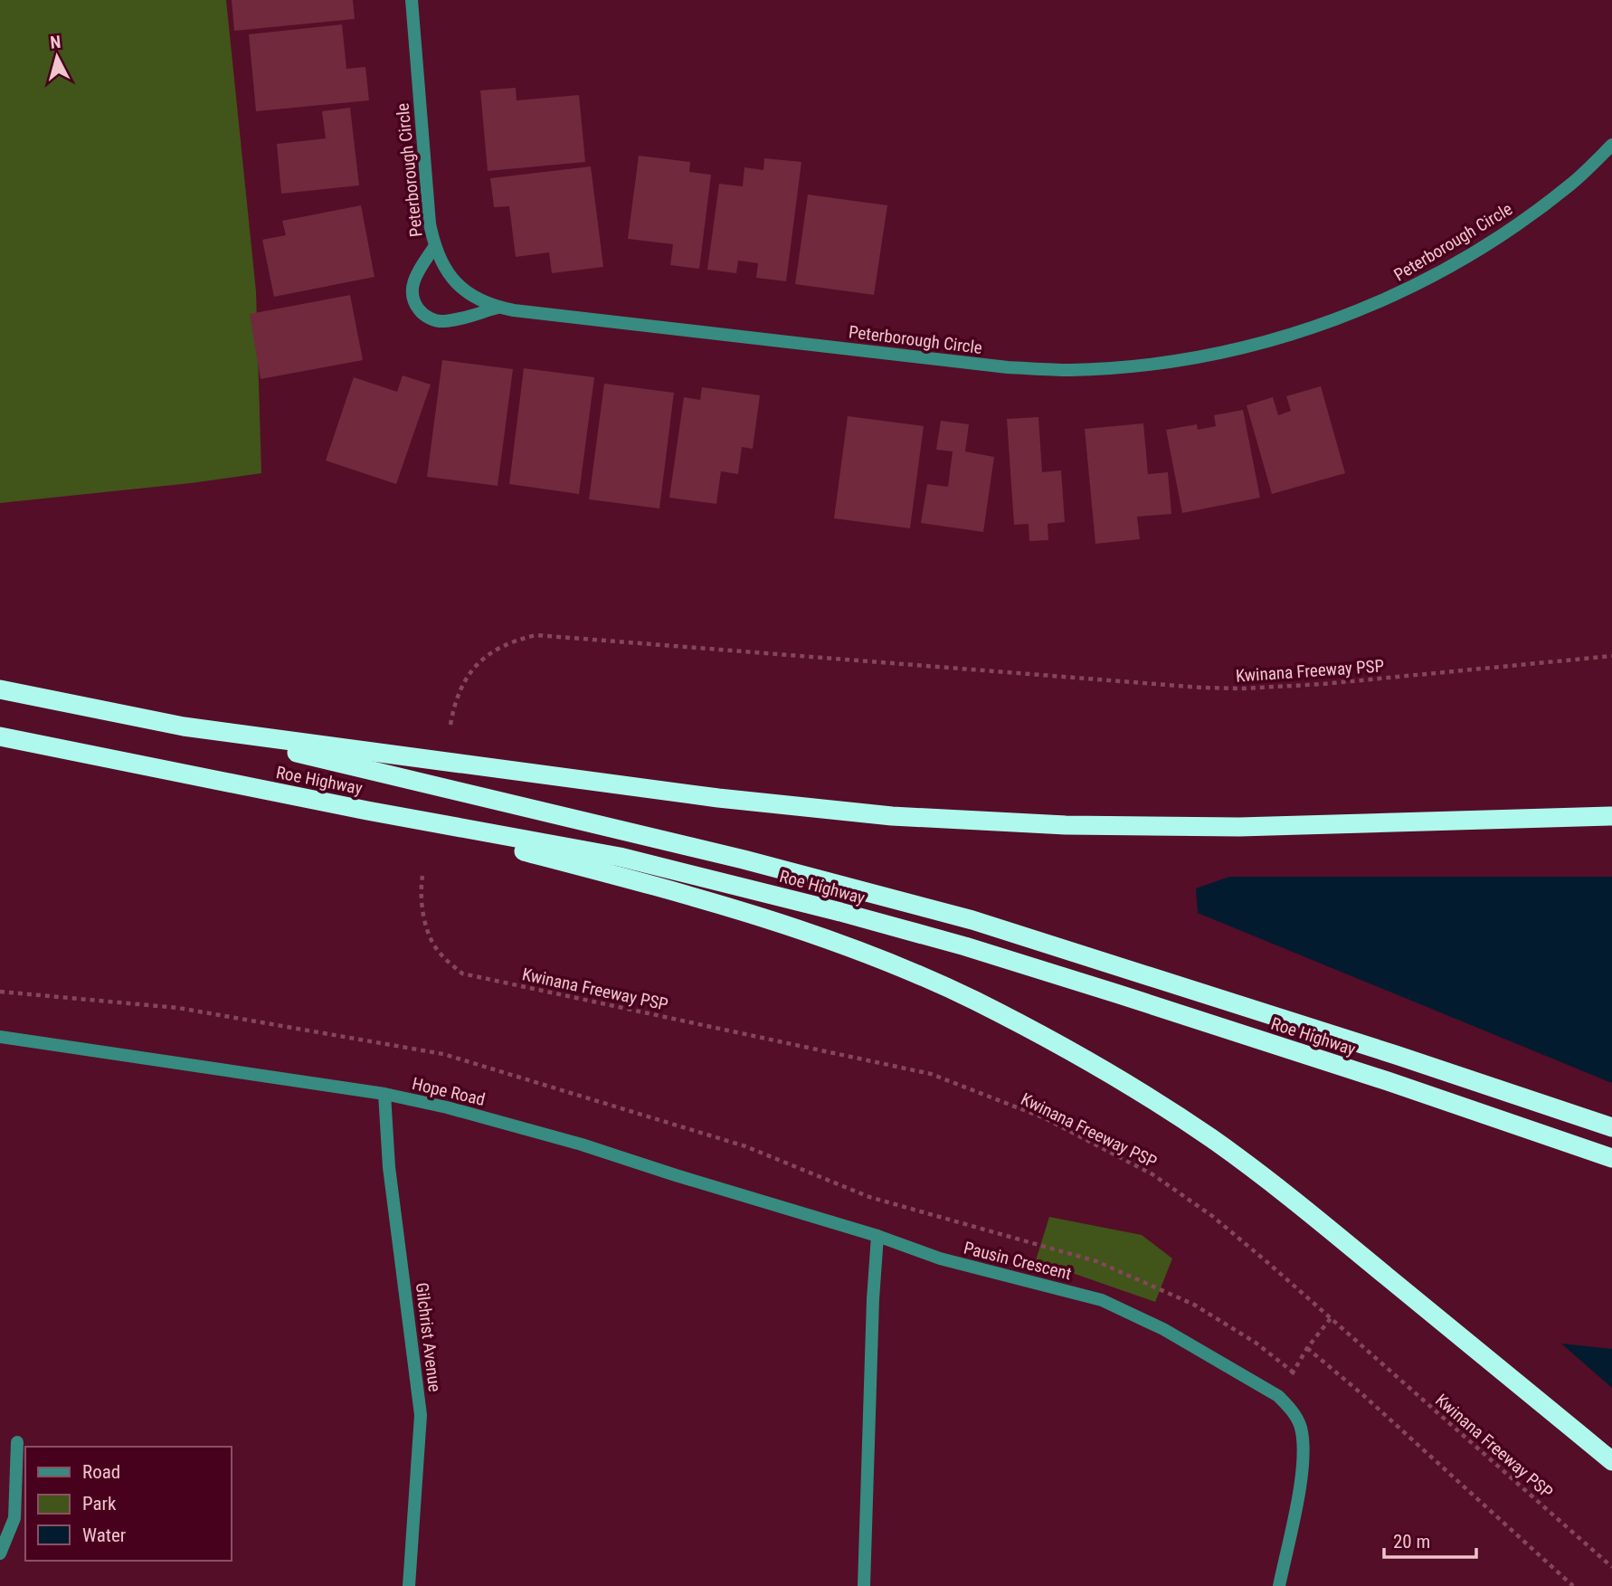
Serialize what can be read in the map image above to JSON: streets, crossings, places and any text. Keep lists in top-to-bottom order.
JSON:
{
  "streets": {
    "highway": ["Roe Highway"],
    "street": [
      "Peterborough Circle",
      "Hope Road",
      "Pausin Crescent",
      "Gilchrist Avenue"
    ],
    "path": ["Kwinana Freeway PSP"]
  },
  "crossings": [
    ["Hope Road", "Pausin Crescent"],
    ["Hope Road", "Gilchrist Avenue"]
  ],
  "legend": ["Road", "Park", "Water"],
  "scale_bar": "20 m",
  "north": "top"
}
